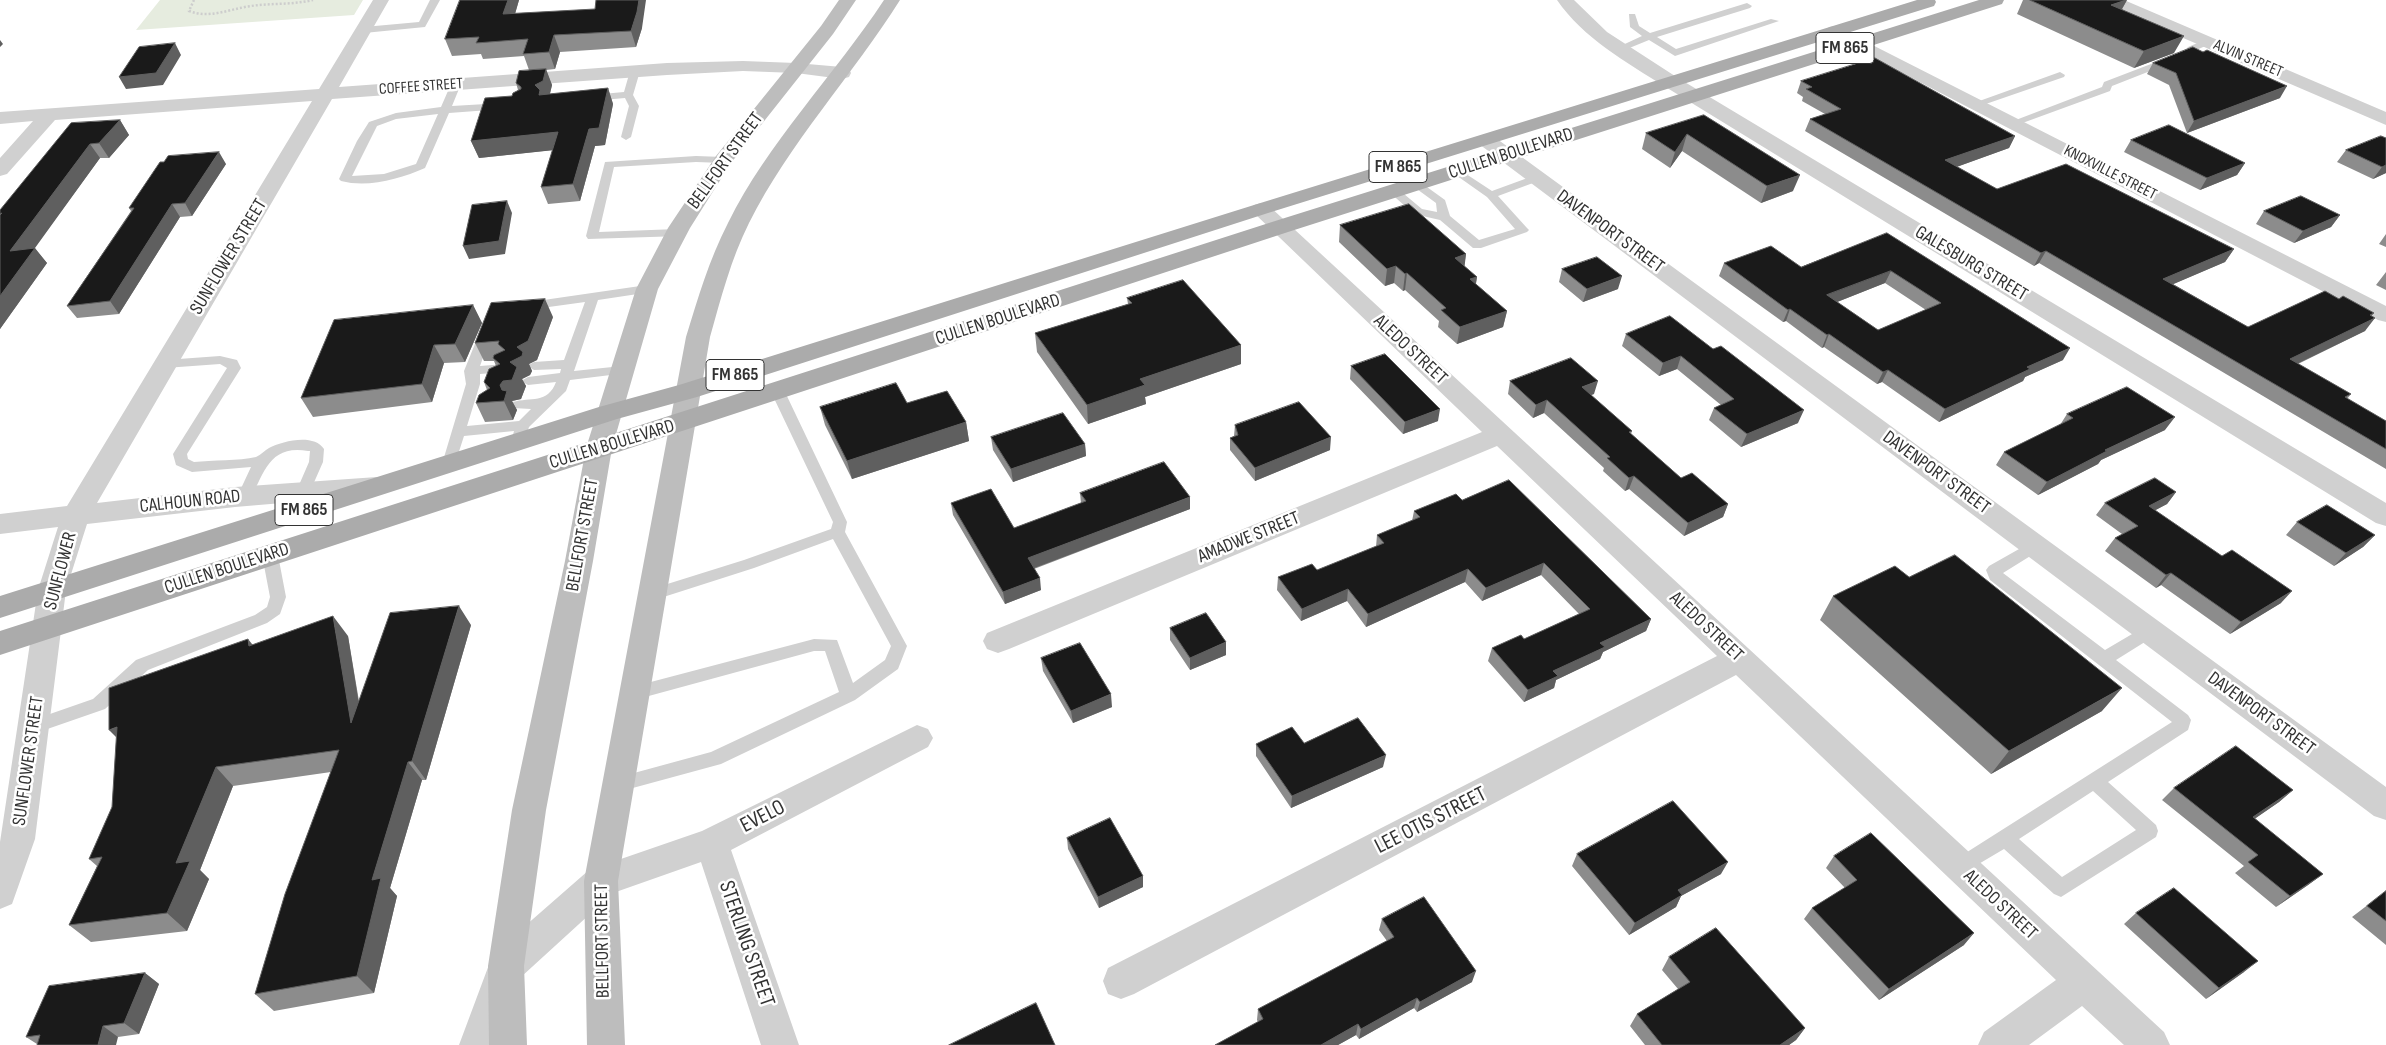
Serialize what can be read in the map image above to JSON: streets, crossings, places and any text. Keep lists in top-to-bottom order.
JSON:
{
  "streets": {
    "main road": ["FM 865", "CULLEN BOULEVARD", "BELLFORT STREET"],
    "street": [
      "ALVIN STREET",
      "COFFEE STREET",
      "KNOXVILLE STREET",
      "DAVENPORT STREET",
      "SUNFLOWER STREET",
      "GALESBURG STREET",
      "ALEDO STREET",
      "CALHOUN ROAD",
      "AMADWE STREET",
      "SUNFLOWER",
      "EVELO",
      "LEE OTIS STREET",
      "STERLING STREET"
    ]
  },
  "crossings": [
    ["COFFEE STREET", "BELLFORT STREET"],
    ["COFFEE STREET", "SUNFLOWER STREET"],
    ["CULLEN BOULEVARD", "BELLFORT STREET"],
    ["CULLEN BOULEVARD", "KNOXVILLE STREET"],
    ["CULLEN BOULEVARD", "DAVENPORT STREET"],
    ["CULLEN BOULEVARD", "SUNFLOWER STREET"],
    ["CULLEN BOULEVARD", "GALESBURG STREET"],
    ["CULLEN BOULEVARD", "ALEDO STREET"],
    ["CULLEN BOULEVARD", "CALHOUN ROAD"],
    ["CULLEN BOULEVARD", "SUNFLOWER"],
    ["BELLFORT STREET", "EVELO"],
    ["SUNFLOWER STREET", "CALHOUN ROAD"],
    ["SUNFLOWER STREET", "SUNFLOWER"],
    ["ALEDO STREET", "AMADWE STREET"],
    ["ALEDO STREET", "LEE OTIS STREET"],
    ["CALHOUN ROAD", "SUNFLOWER"],
    ["EVELO", "STERLING STREET"]
  ]
}
